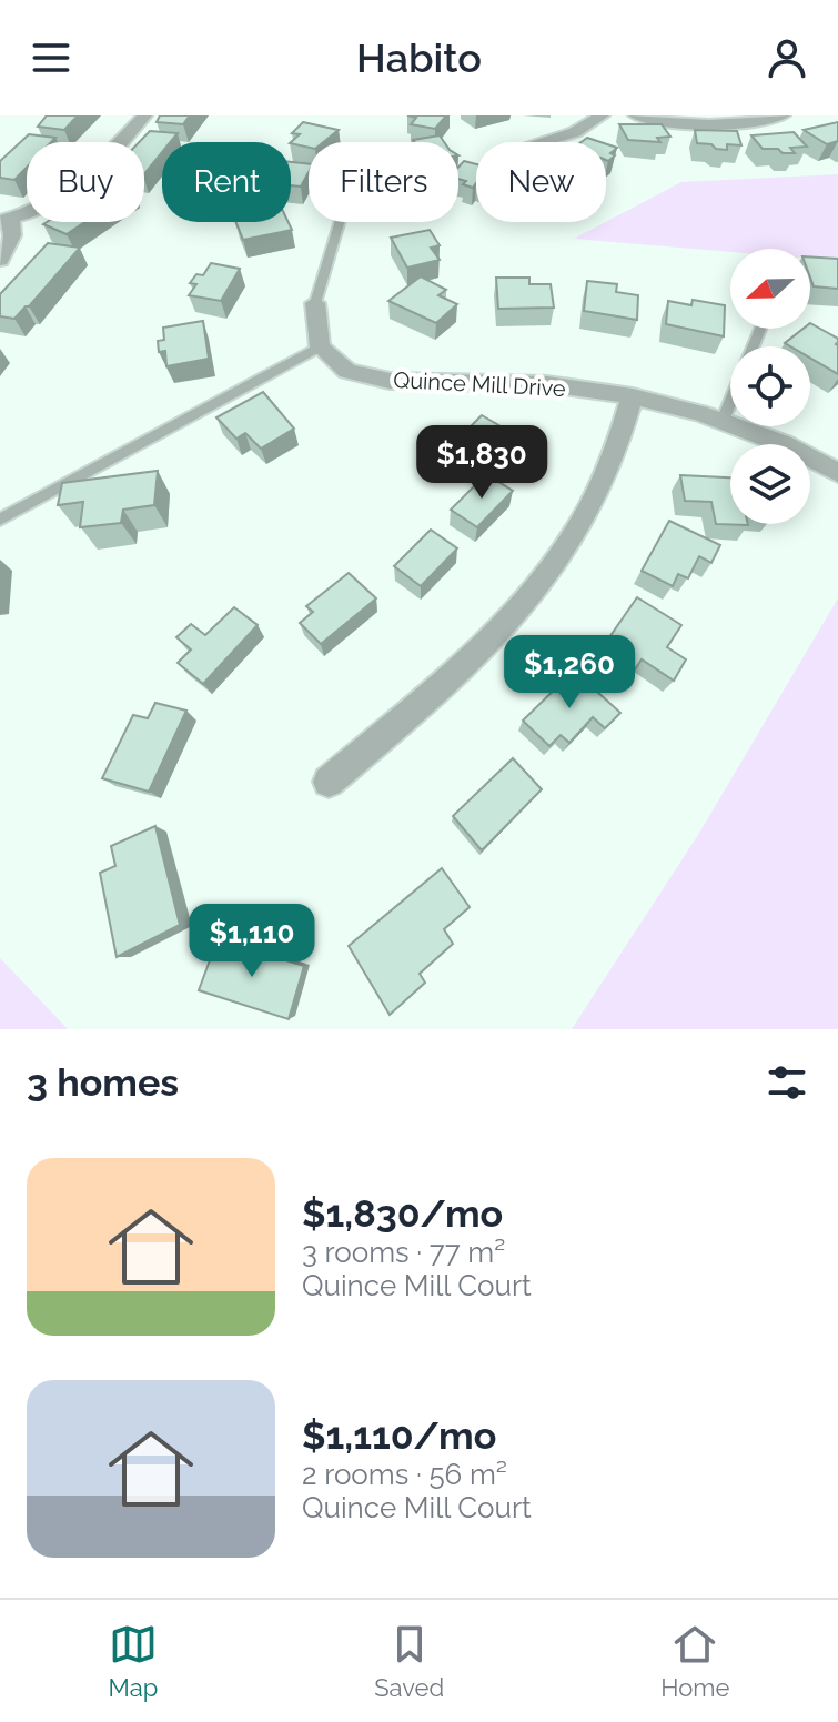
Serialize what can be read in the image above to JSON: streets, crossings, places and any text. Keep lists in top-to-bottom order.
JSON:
{
  "streets": {
    "street": ["Quince Mill Drive"]
  },
  "north": "left",
  "page": {
    "header": "Habito",
    "chip": [
      "Buy",
      "Rent",
      "Filters",
      "New"
    ],
    "price": ["$1,830", "$1,260", "$1,110"],
    "heading": "3 homes",
    "list": [
      {
        "name": "$1,830/mo",
        "note": "3 rooms · 77 m² · Quince Mill Court"
      },
      {
        "name": "$1,110/mo",
        "note": "2 rooms · 56 m² · Quince Mill Court"
      }
    ],
    "tabs": ["Map", "Saved", "Home"]
  }
}
